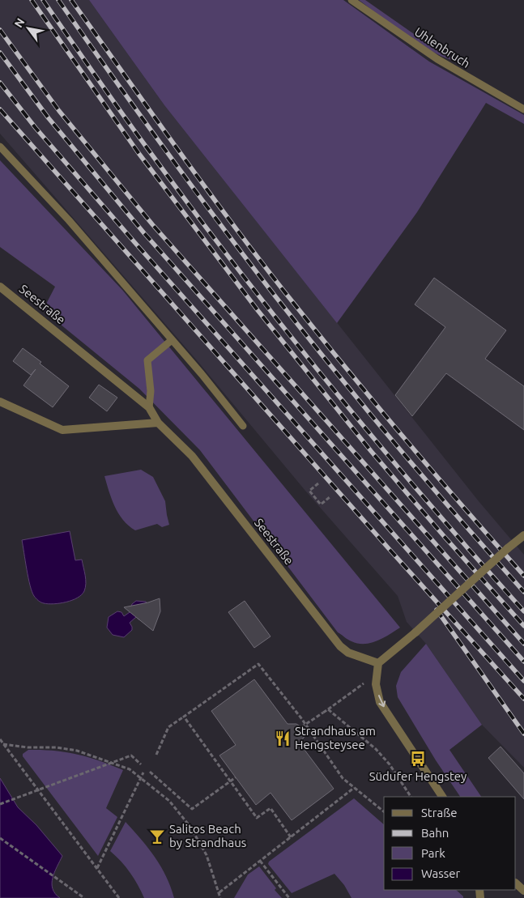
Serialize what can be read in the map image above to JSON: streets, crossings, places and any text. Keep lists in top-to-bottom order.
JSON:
{
  "streets": {
    "street": ["Seestraße"],
    "lane": ["Uhlenbruch"]
  },
  "places": {
    "restaurant": ["Strandhaus am Hengsteysee"],
    "bus stop": ["Südufer Hengstey"],
    "bar": ["Salitos Beach by Strandhaus"]
  },
  "legend": [
    "Straße",
    "Bahn",
    "Park",
    "Wasser"
  ],
  "north": "top left"
}
